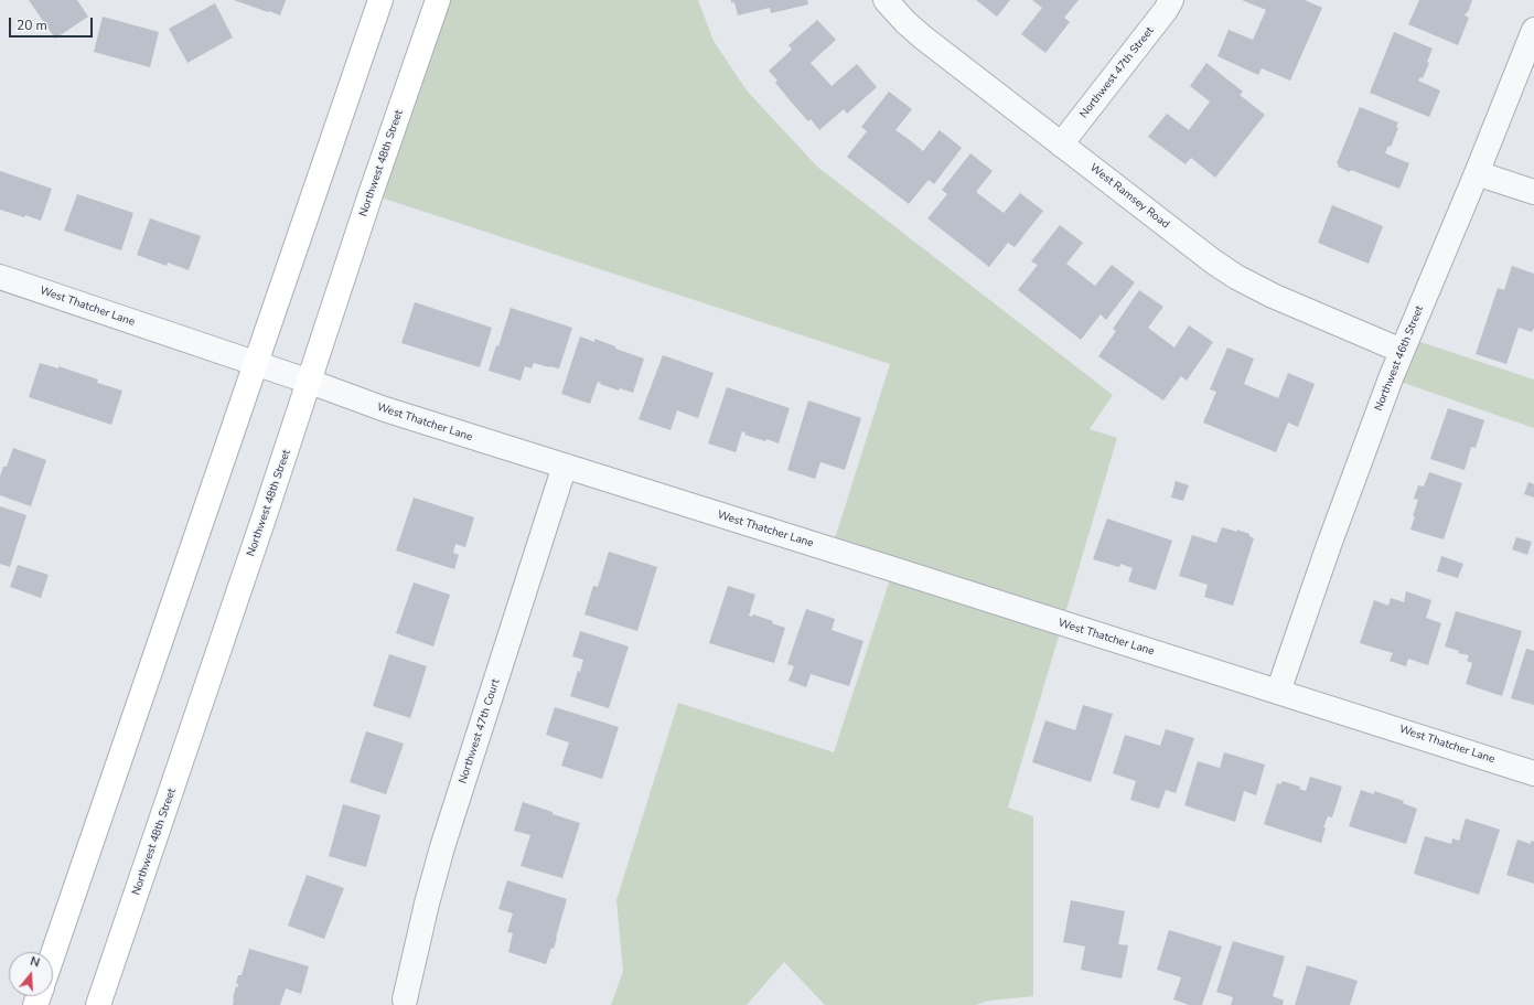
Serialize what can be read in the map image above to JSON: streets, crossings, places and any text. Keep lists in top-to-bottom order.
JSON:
{
  "streets": {
    "main road": ["Northwest 48th Street"],
    "street": [
      "Northwest 47th Street",
      "West Ramsey Road",
      "West Thatcher Lane",
      "Northwest 46th Street",
      "Northwest 47th Court"
    ]
  },
  "crossings": [
    ["Northwest 47th Street", "West Ramsey Road"],
    ["Northwest 48th Street", "West Thatcher Lane"],
    ["West Ramsey Road", "Northwest 46th Street"],
    ["West Thatcher Lane", "Northwest 46th Street"],
    ["West Thatcher Lane", "Northwest 47th Court"]
  ],
  "scale_bar": "20 m",
  "north": "top"
}
